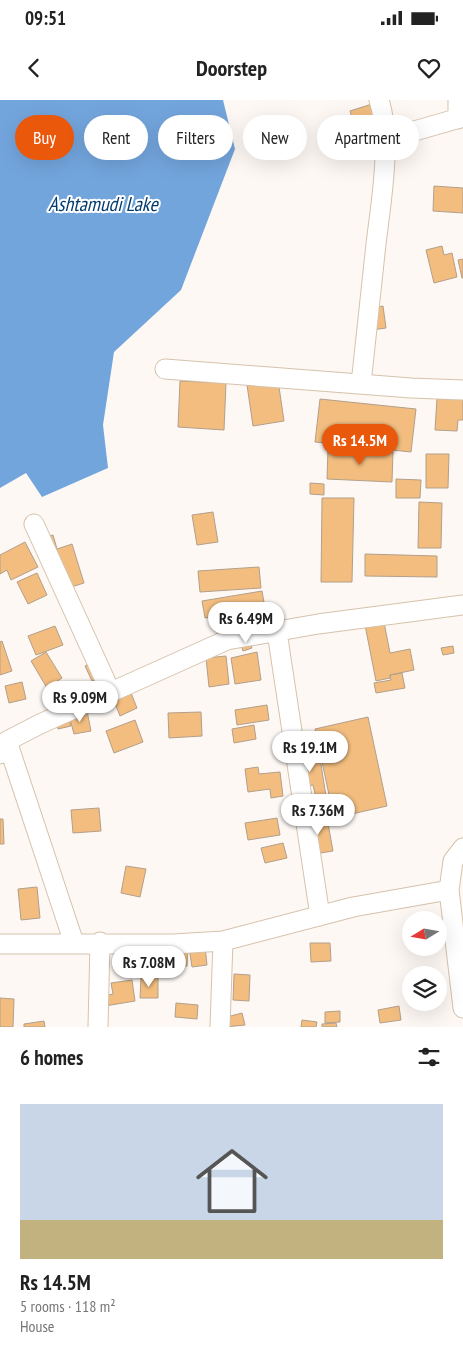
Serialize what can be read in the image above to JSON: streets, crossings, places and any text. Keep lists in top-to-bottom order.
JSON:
{
  "water": ["Ashtamudi Lake"],
  "north": "left",
  "page": {
    "status": "09:51",
    "header": "Doorstep",
    "chip": [
      "Buy",
      "Rent",
      "Filters",
      "New",
      "Apartment"
    ],
    "price": [
      "Rs 14.5M",
      "Rs 6.49M",
      "Rs 9.09M",
      "Rs 19.1M",
      "Rs 7.36M",
      "Rs 7.08M"
    ],
    "heading": "6 homes",
    "list": [
      {
        "name": "Rs 14.5M",
        "note": "5 rooms · 118 m² · House"
      }
    ]
  }
}
